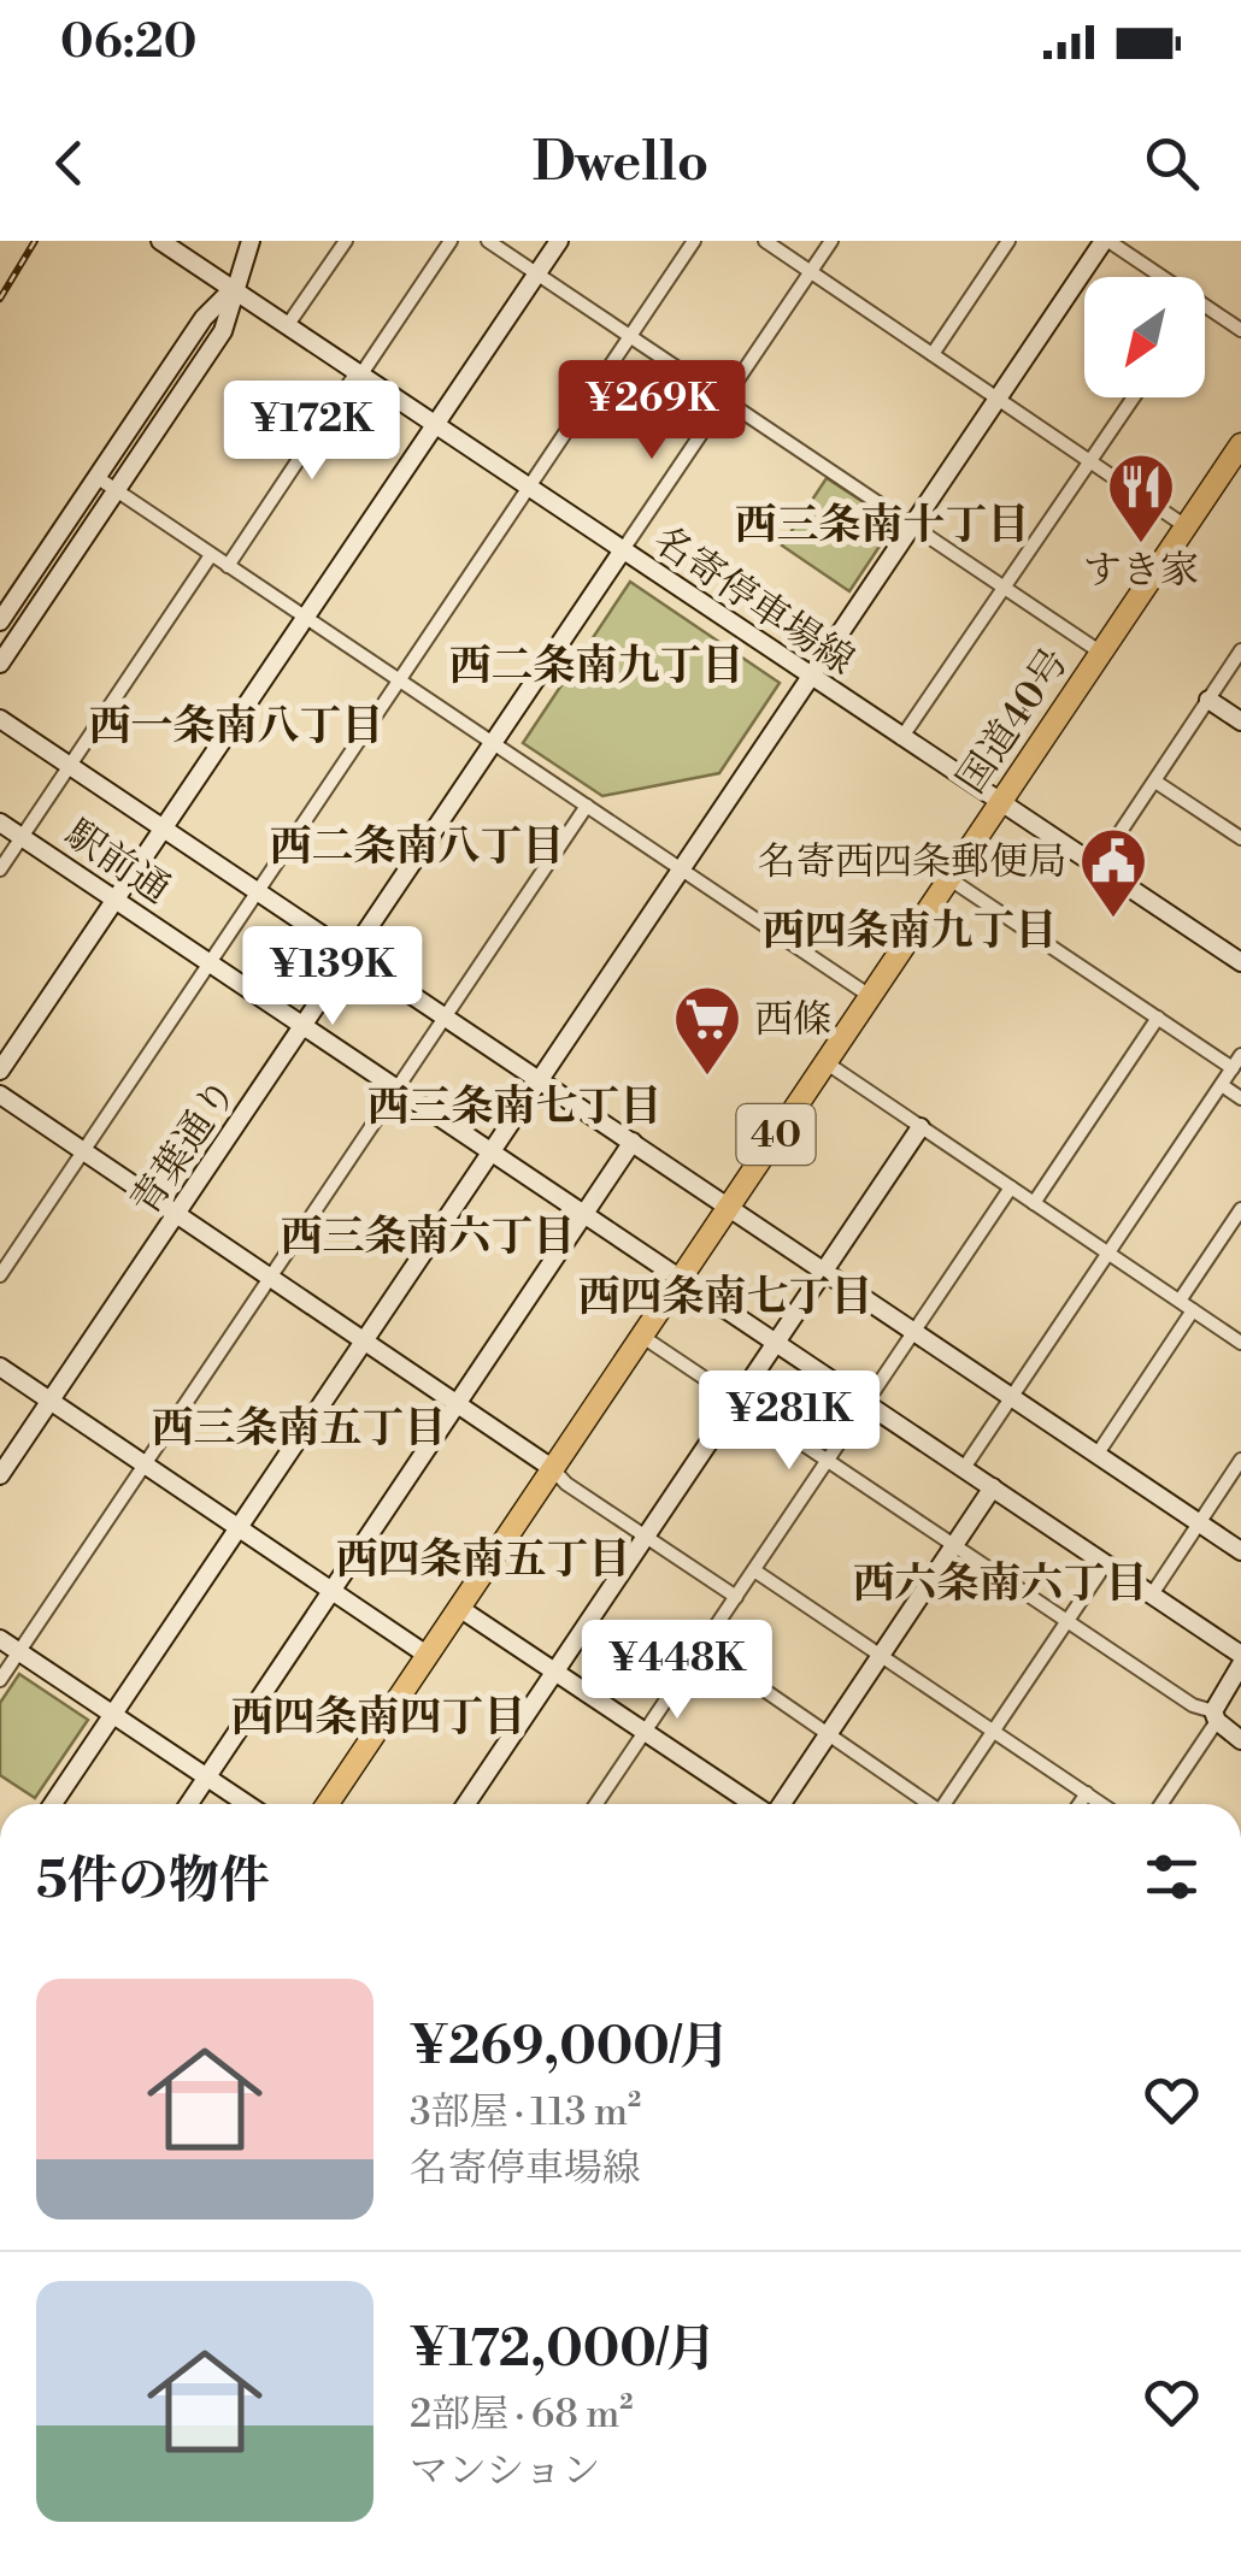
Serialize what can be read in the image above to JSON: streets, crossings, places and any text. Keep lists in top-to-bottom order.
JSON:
{
  "streets": {
    "highway": ["国道40号", "40"],
    "street": ["名寄停車場線", "駅前通", "青葉通り"]
  },
  "crossings": [
    ["名寄停車場線", "国道40号"],
    ["名寄停車場線", "青葉通り"],
    ["国道40号", "駅前通"],
    ["駅前通", "青葉通り"]
  ],
  "districts": [
    "西三条南十丁目",
    "西二条南九丁目",
    "西一条南八丁目",
    "西二条南八丁目",
    "西四条南九丁目",
    "西三条南七丁目",
    "西三条南六丁目",
    "西四条南七丁目",
    "西三条南五丁目",
    "西四条南五丁目",
    "西六条南六丁目",
    "西四条南四丁目"
  ],
  "places": {
    "restaurant": ["すき家"],
    "public building": ["名寄西四条郵便局"],
    "supermarket": ["西條"]
  },
  "north": "bottom left",
  "page": {
    "status": "06:20",
    "header": "Dwello",
    "price": [
      "¥269K",
      "¥172K",
      "¥139K",
      "¥281K",
      "¥448K"
    ],
    "heading": "5件の物件",
    "list": [
      {
        "name": "¥269,000/月",
        "note": "3部屋 · 113 m² · 名寄停車場線"
      },
      {
        "name": "¥172,000/月",
        "note": "2部屋 · 68 m² · マンション"
      }
    ]
  }
}
